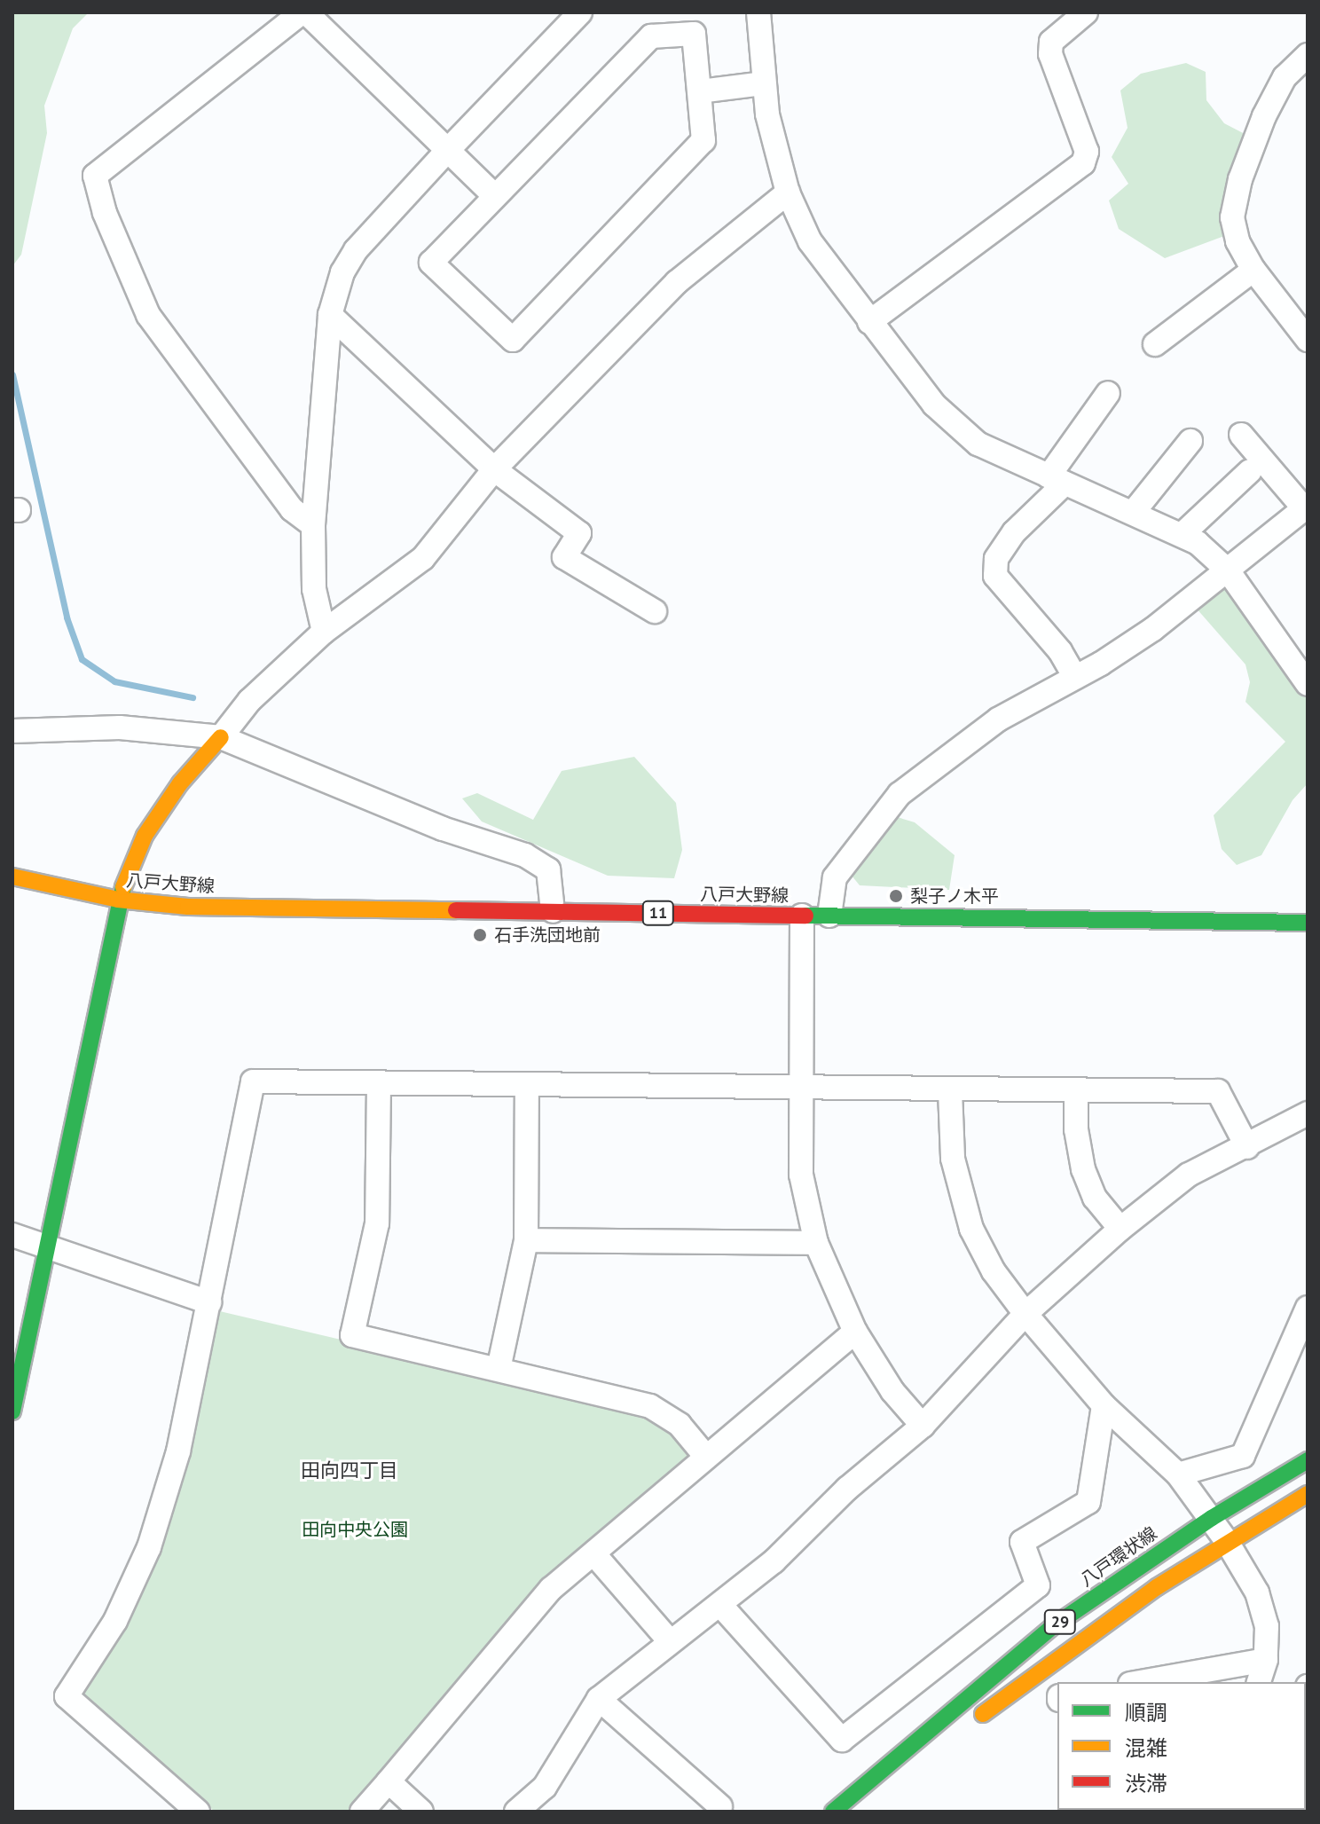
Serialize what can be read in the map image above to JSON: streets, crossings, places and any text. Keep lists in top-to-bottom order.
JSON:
{
  "streets": {
    "main road": [
      "八戸大野線",
      "11",
      "八戸環状線",
      "29"
    ]
  },
  "districts": ["田向四丁目"],
  "parks": ["田向中央公園"],
  "places": ["梨子ノ木平", "石手洗団地前"],
  "legend": ["順調", "混雑", "渋滞"]
}
